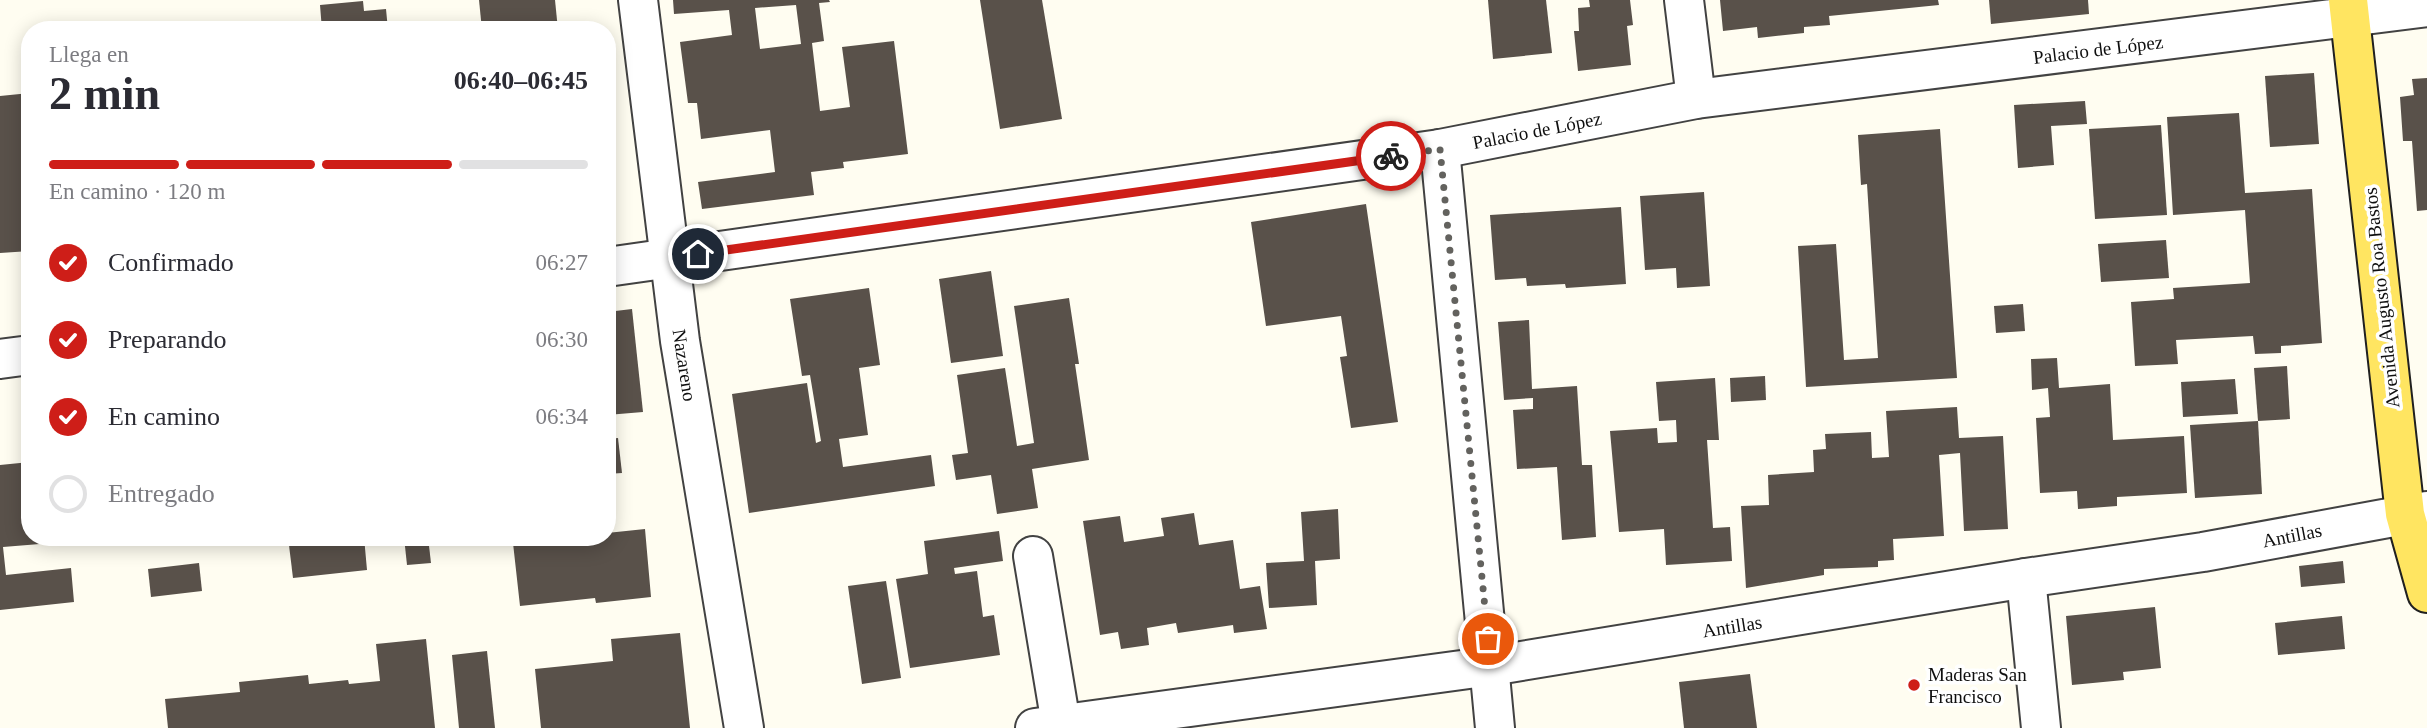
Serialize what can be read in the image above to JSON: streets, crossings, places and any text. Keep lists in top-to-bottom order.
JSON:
{
  "streets": {
    "main road": ["Avenida Augusto Roa Bastos"],
    "street": ["Palacio de López", "Nazareno", "Antillas"]
  },
  "crossings": [
    ["Palacio de López", "Avenida Augusto Roa Bastos"],
    ["Palacio de López", "Nazareno"],
    ["Avenida Augusto Roa Bastos", "Antillas"]
  ],
  "places": ["Maderas San Francisco"],
  "page": {
    "heading": ["2 min", "Llega en", "06:40–06:45"],
    "bar": "En camino · 120 m",
    "list": [
      ["Confirmado", "06:27"],
      ["Preparando", "06:30"],
      ["En camino", "06:34"],
      "Entregado"
    ]
  }
}
